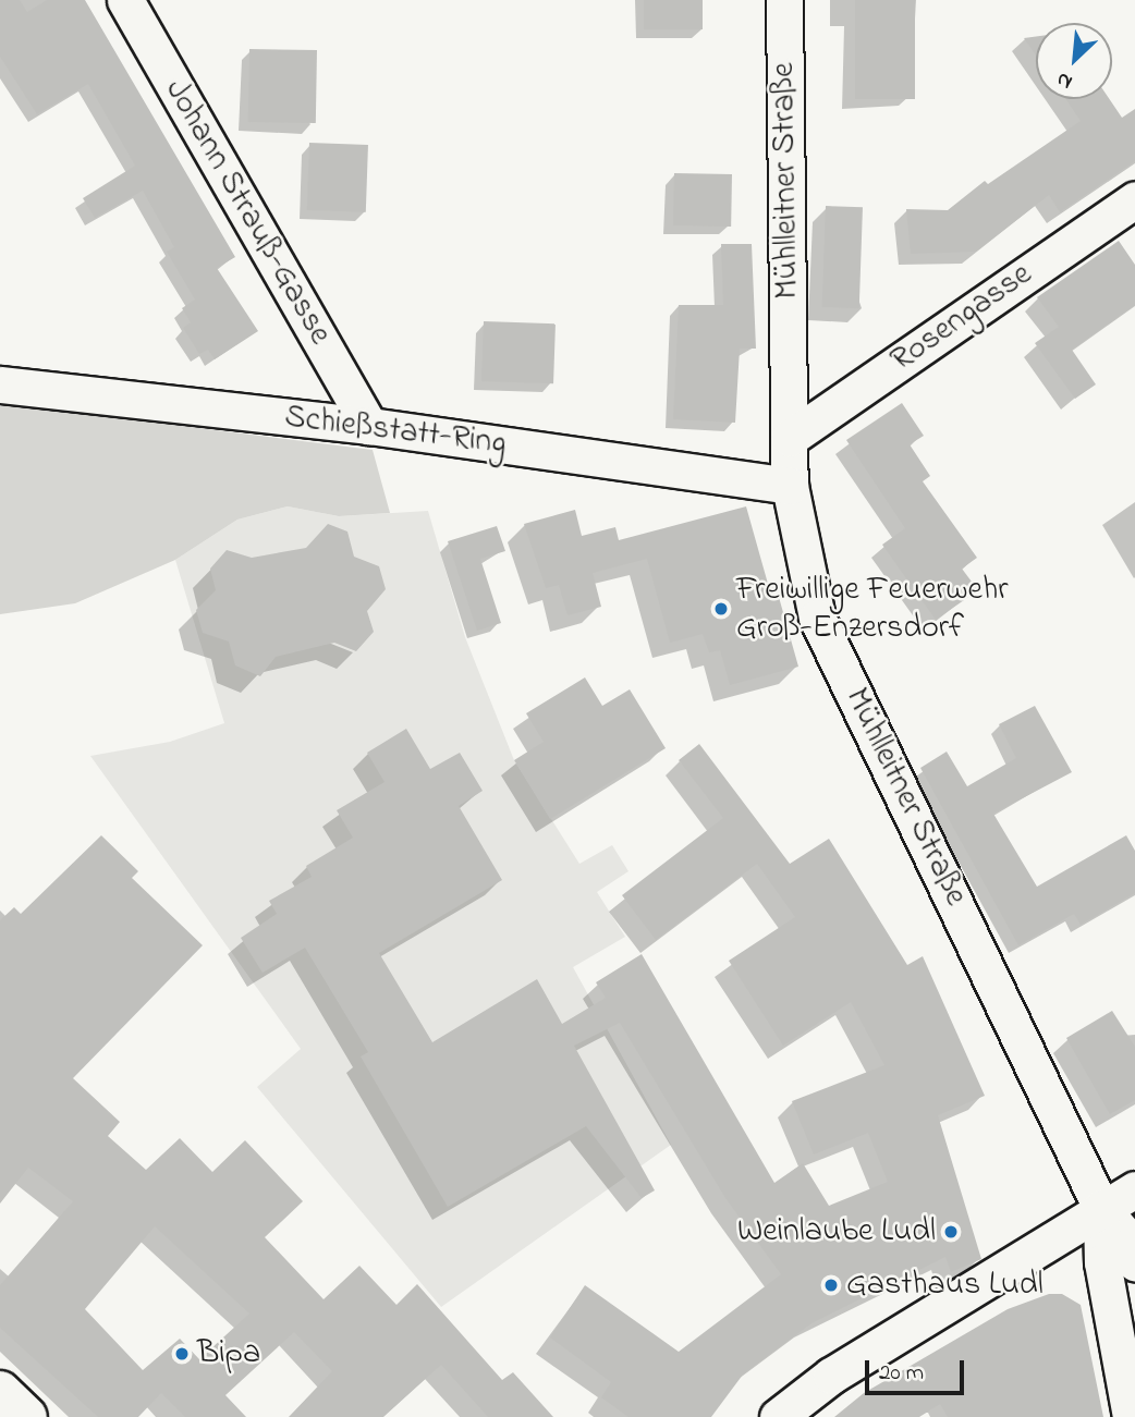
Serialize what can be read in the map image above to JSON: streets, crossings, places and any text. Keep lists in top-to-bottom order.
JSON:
{
  "streets": {
    "street": [
      "Mühlleitner Straße",
      "Johann Strauß-Gasse",
      "Rosengasse",
      "Schießstatt-Ring"
    ]
  },
  "crossings": [
    ["Mühlleitner Straße", "Rosengasse"],
    ["Mühlleitner Straße", "Schießstatt-Ring"],
    ["Johann Strauß-Gasse", "Schießstatt-Ring"]
  ],
  "places": [
    "Freiwillige Feuerwehr Groß-Enzersdorf",
    "Weinlaube Ludl",
    "Gasthaus Ludl",
    "Bipa"
  ],
  "scale_bar": "20 m",
  "north": "bottom left"
}
